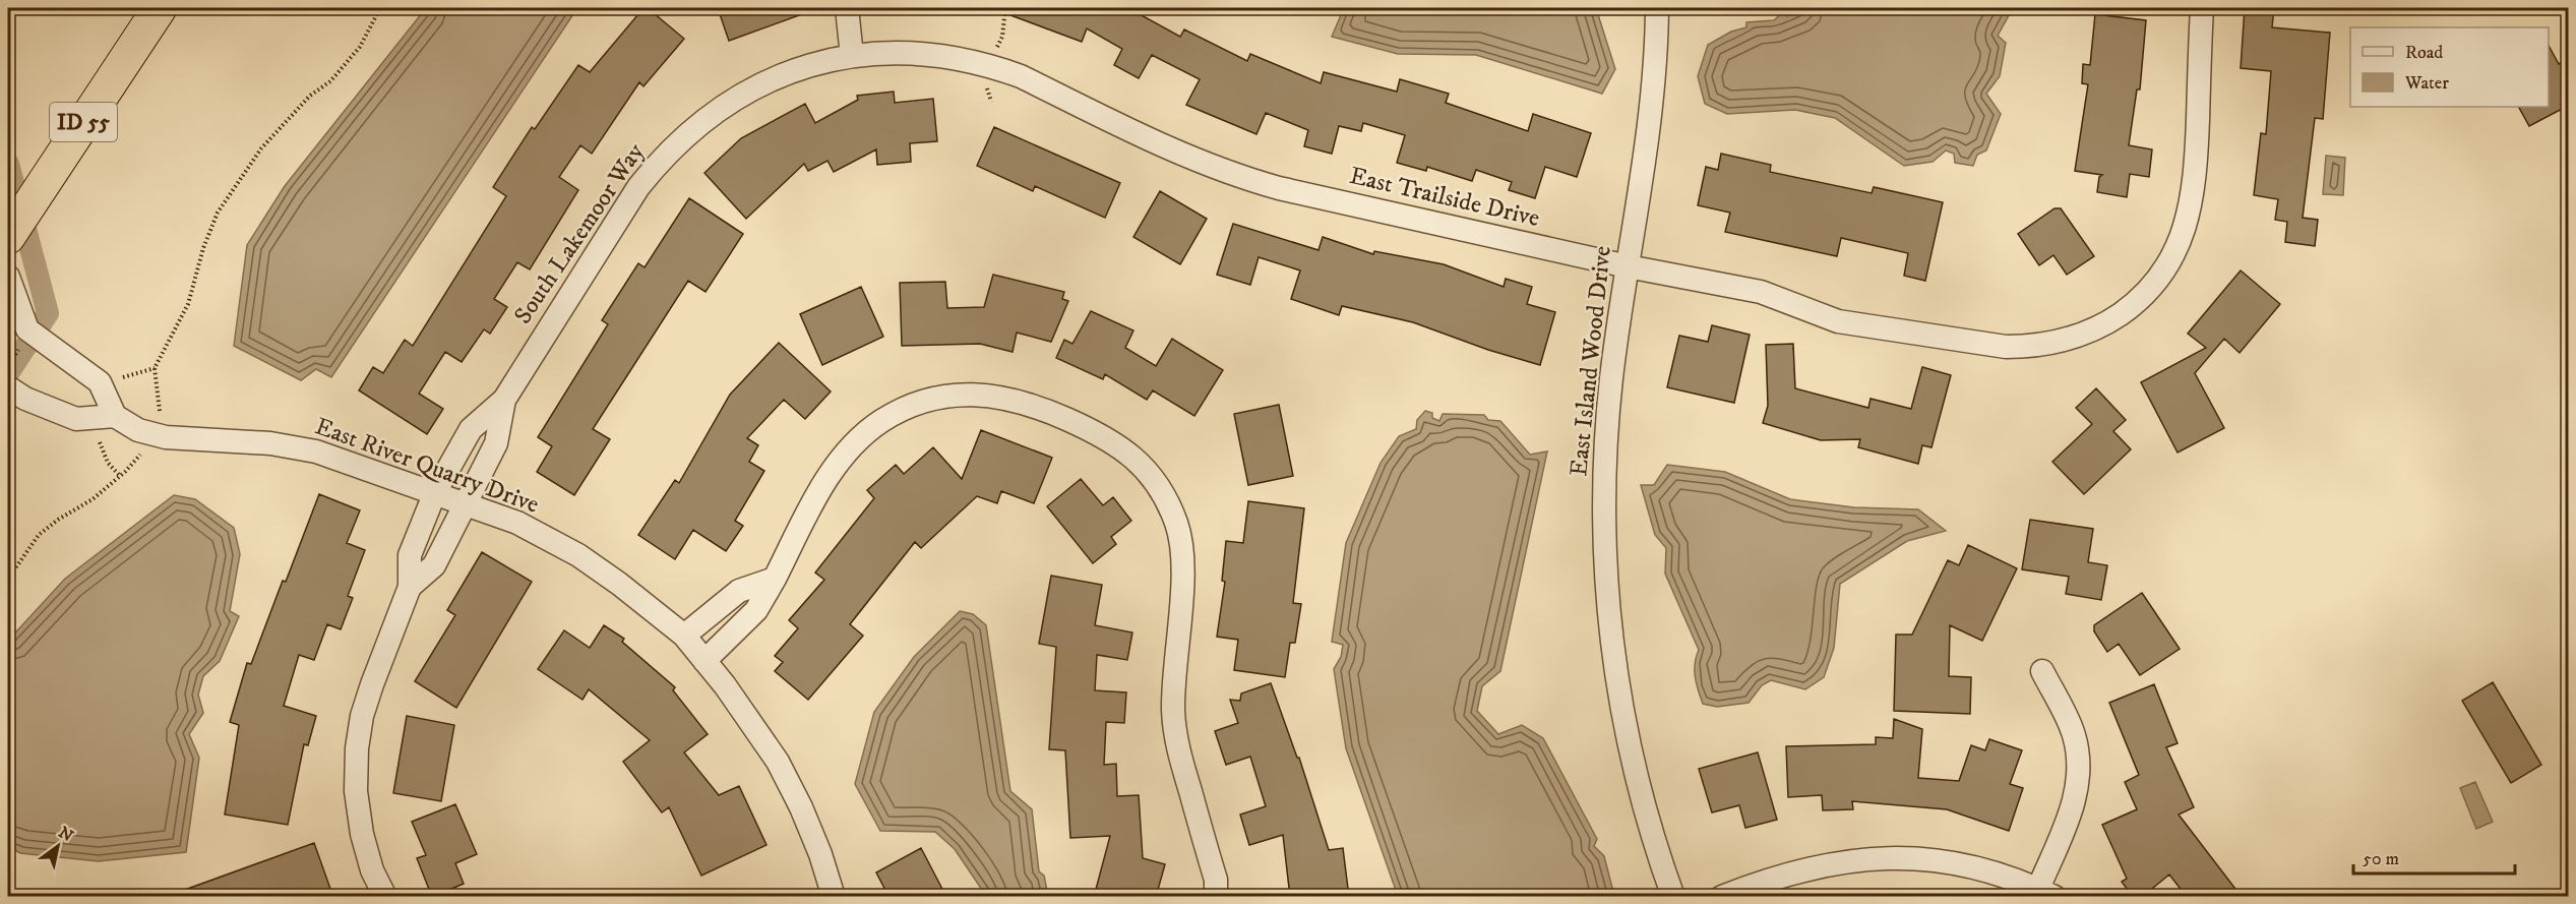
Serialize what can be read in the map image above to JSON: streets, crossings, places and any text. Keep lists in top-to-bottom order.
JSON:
{
  "streets": {
    "highway": ["ID 55"],
    "street": [
      "East Trailside Drive",
      "South Lakemoor Way",
      "East Island Wood Drive",
      "East River Quarry Drive"
    ]
  },
  "crossings": [
    ["East Trailside Drive", "South Lakemoor Way"],
    ["East Trailside Drive", "East Island Wood Drive"],
    ["South Lakemoor Way", "East River Quarry Drive"]
  ],
  "legend": ["Road", "Water"],
  "scale_bar": "50 m",
  "north": "top right"
}
